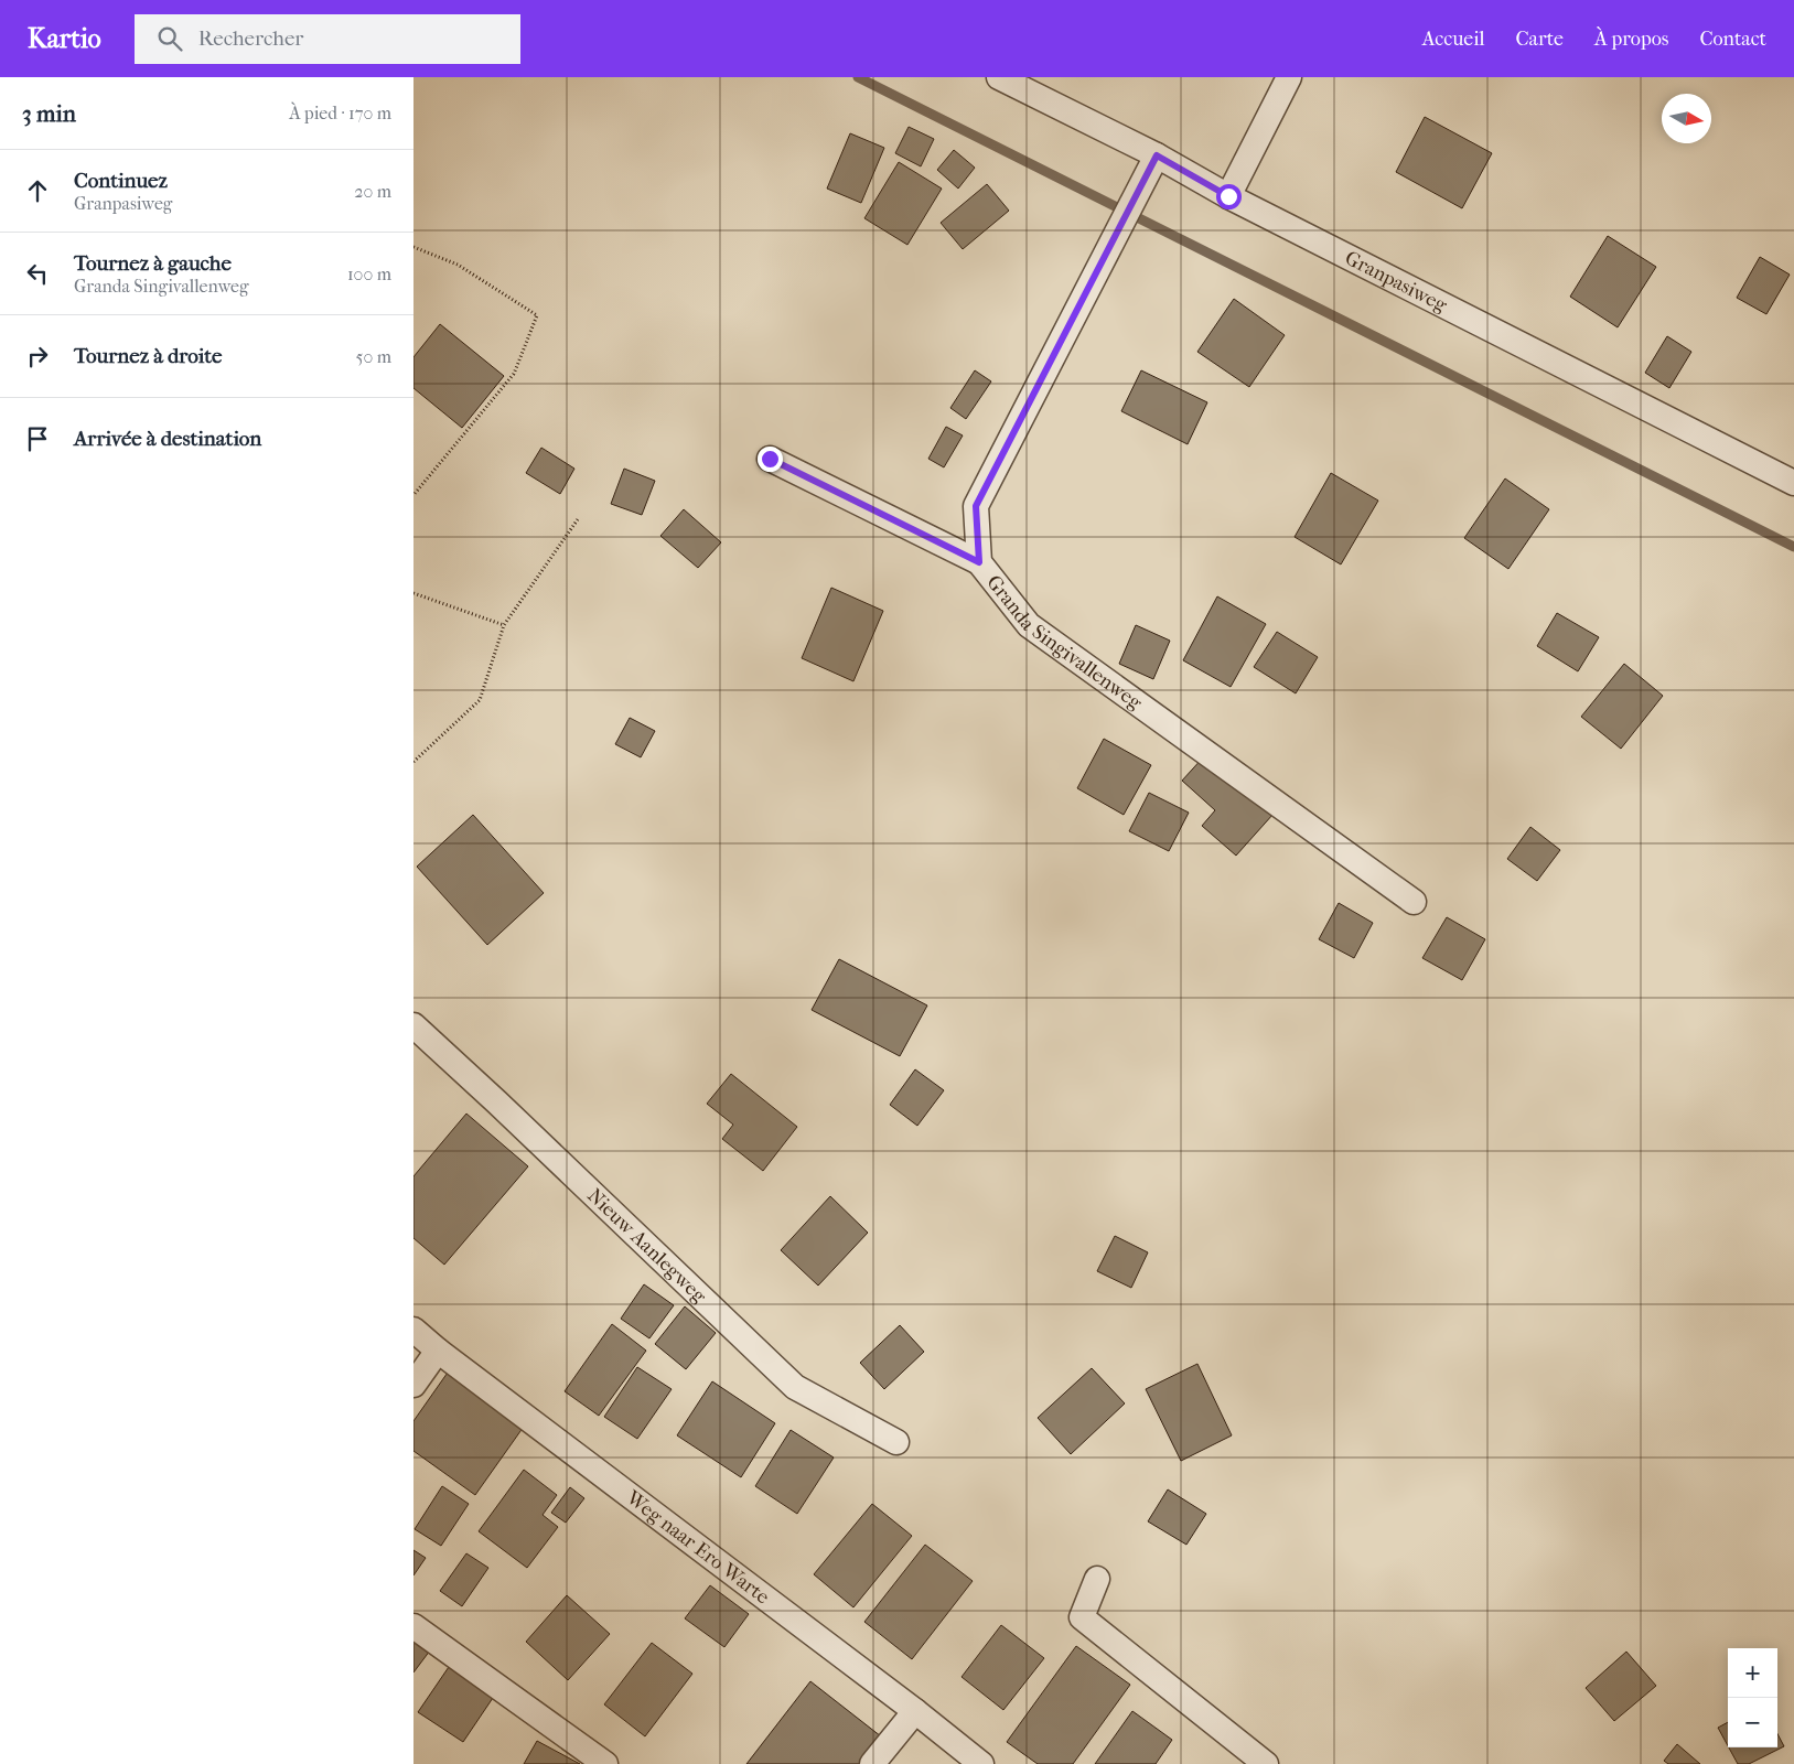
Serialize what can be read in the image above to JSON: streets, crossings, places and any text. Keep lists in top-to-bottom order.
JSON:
{
  "streets": {
    "street": [
      "Granpasiweg",
      "Granda Singivallenweg",
      "Nieuw Aanlegweg",
      "Weg naar Ero Warte"
    ]
  },
  "crossings": [
    ["Granpasiweg", "Granda Singivallenweg"]
  ],
  "north": "right",
  "page": {
    "header": "Kartio",
    "search": "Rechercher",
    "nav": [
      "Accueil",
      "Carte",
      "À propos",
      "Contact"
    ],
    "heading": ["3 min", "À pied · 170 m"],
    "list": [
      ["Continuez", "Granpasiweg", "20 m"],
      ["Tournez à gauche", "Granda Singivallenweg", "100 m"],
      ["Tournez à droite", "50 m"],
      "Arrivée à destination"
    ],
    "map_buttons": ["+", "−"]
  }
}
